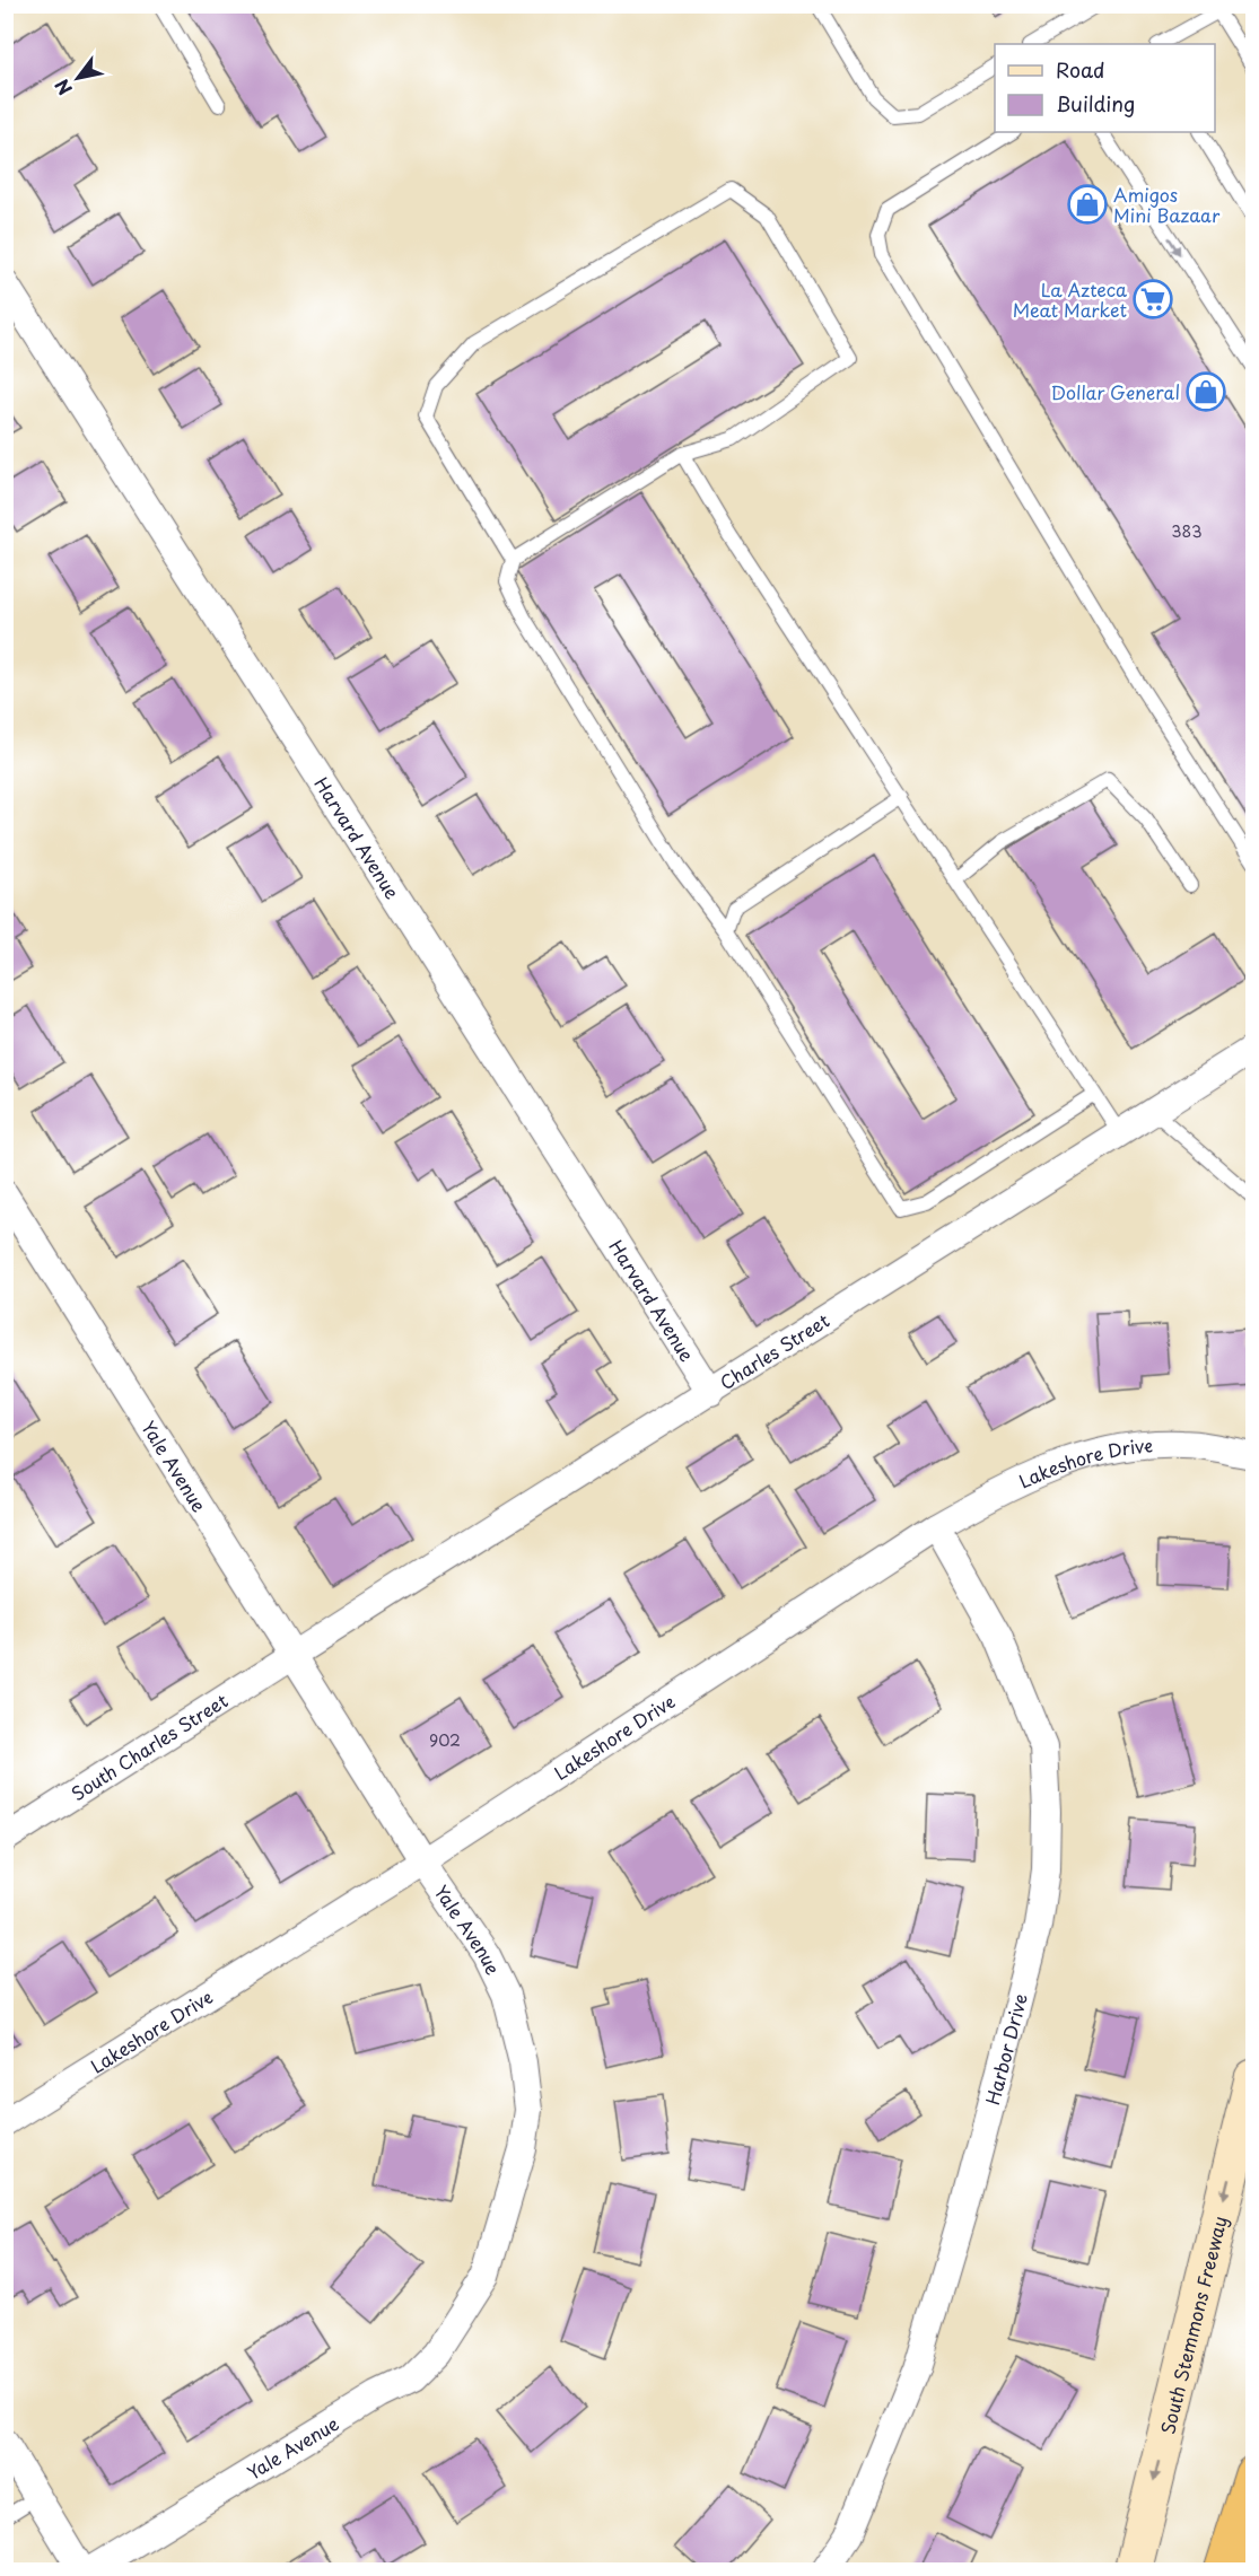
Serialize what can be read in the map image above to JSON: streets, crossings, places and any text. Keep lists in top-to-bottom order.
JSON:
{
  "streets": {
    "main road": ["South Stemmons Freeway"],
    "street": [
      "Harvard Avenue",
      "Charles Street",
      "Lakeshore Drive",
      "Yale Avenue",
      "South Charles Street",
      "Harbor Drive"
    ]
  },
  "crossings": [
    ["Harvard Avenue", "Charles Street"],
    ["Charles Street", "Yale Avenue"],
    ["Charles Street", "South Charles Street"],
    ["Lakeshore Drive", "Yale Avenue"],
    ["Lakeshore Drive", "Harbor Drive"],
    ["Yale Avenue", "South Charles Street"]
  ],
  "one_way": ["South Stemmons Freeway"],
  "places": {
    "shop": ["Amigos Mini Bazaar", "Dollar General"],
    "supermarket": ["La Azteca Meat Market"]
  },
  "house_numbers": ["383", "902"],
  "legend": ["Road", "Building"],
  "north": "bottom left"
}
